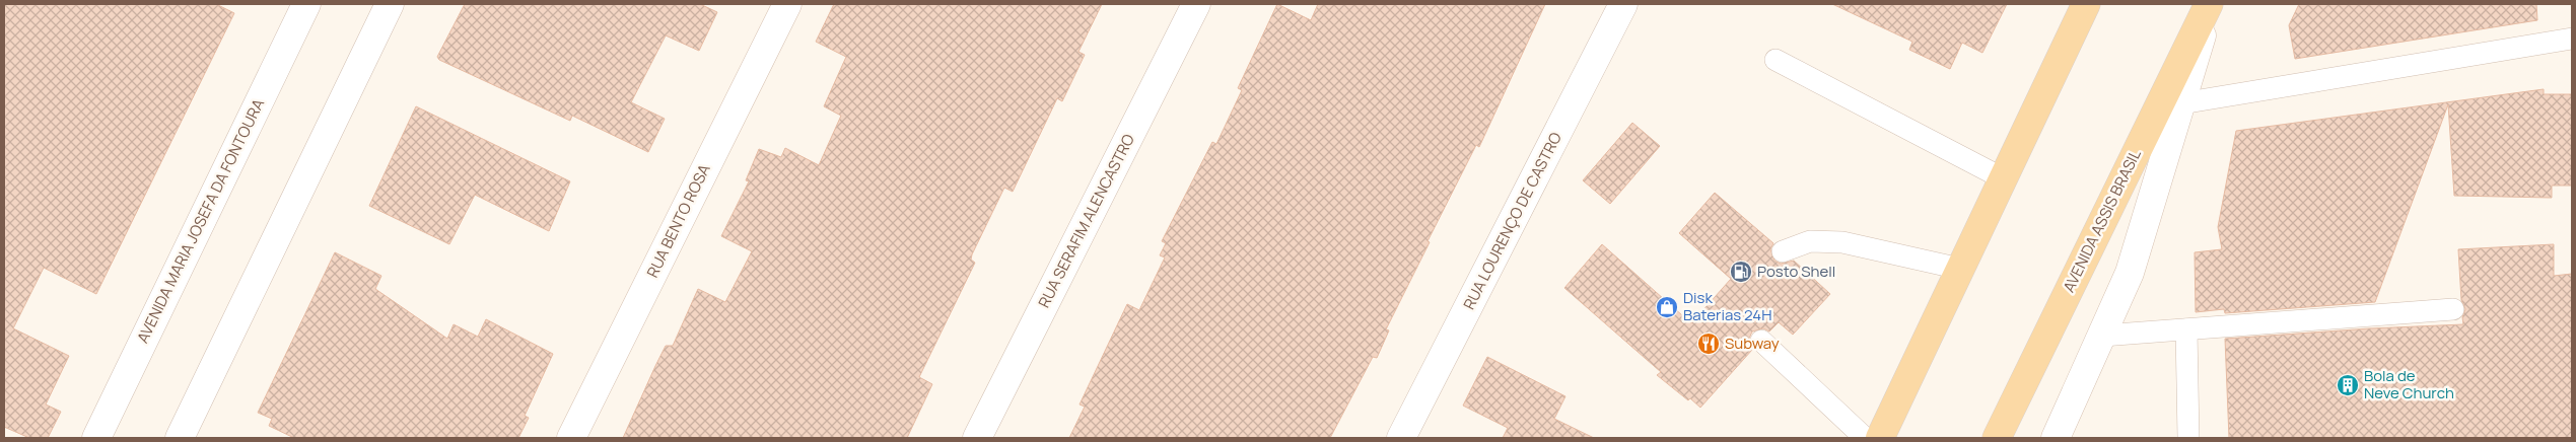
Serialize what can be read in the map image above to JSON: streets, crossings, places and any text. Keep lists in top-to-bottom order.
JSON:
{
  "streets": {
    "main road": ["AVENIDA ASSIS BRASIL"],
    "street": [
      "AVENIDA MARIA JOSEFA DA FONTOURA",
      "RUA BENTO ROSA",
      "RUA SERAFIM ALENCASTRO",
      "RUA LOURENÇO DE CASTRO"
    ]
  },
  "places": {
    "fuel station": ["Posto Shell"],
    "shop": ["Disk Baterias 24H"],
    "restaurant": ["Subway"],
    "building": ["Bola de Neve Church"]
  }
}
